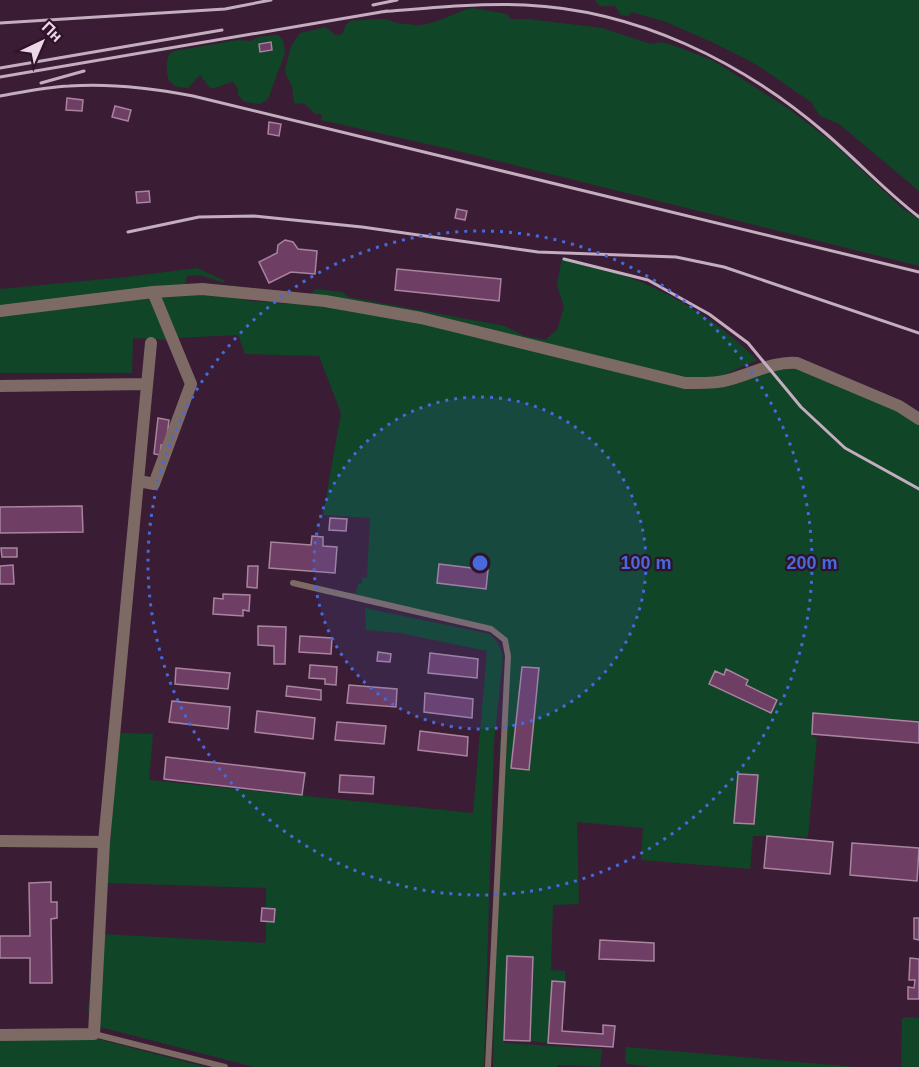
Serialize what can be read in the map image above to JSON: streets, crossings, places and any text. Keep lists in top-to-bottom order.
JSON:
{
  "north": "top right",
  "rings": ["100 m", "200 m"]
}
